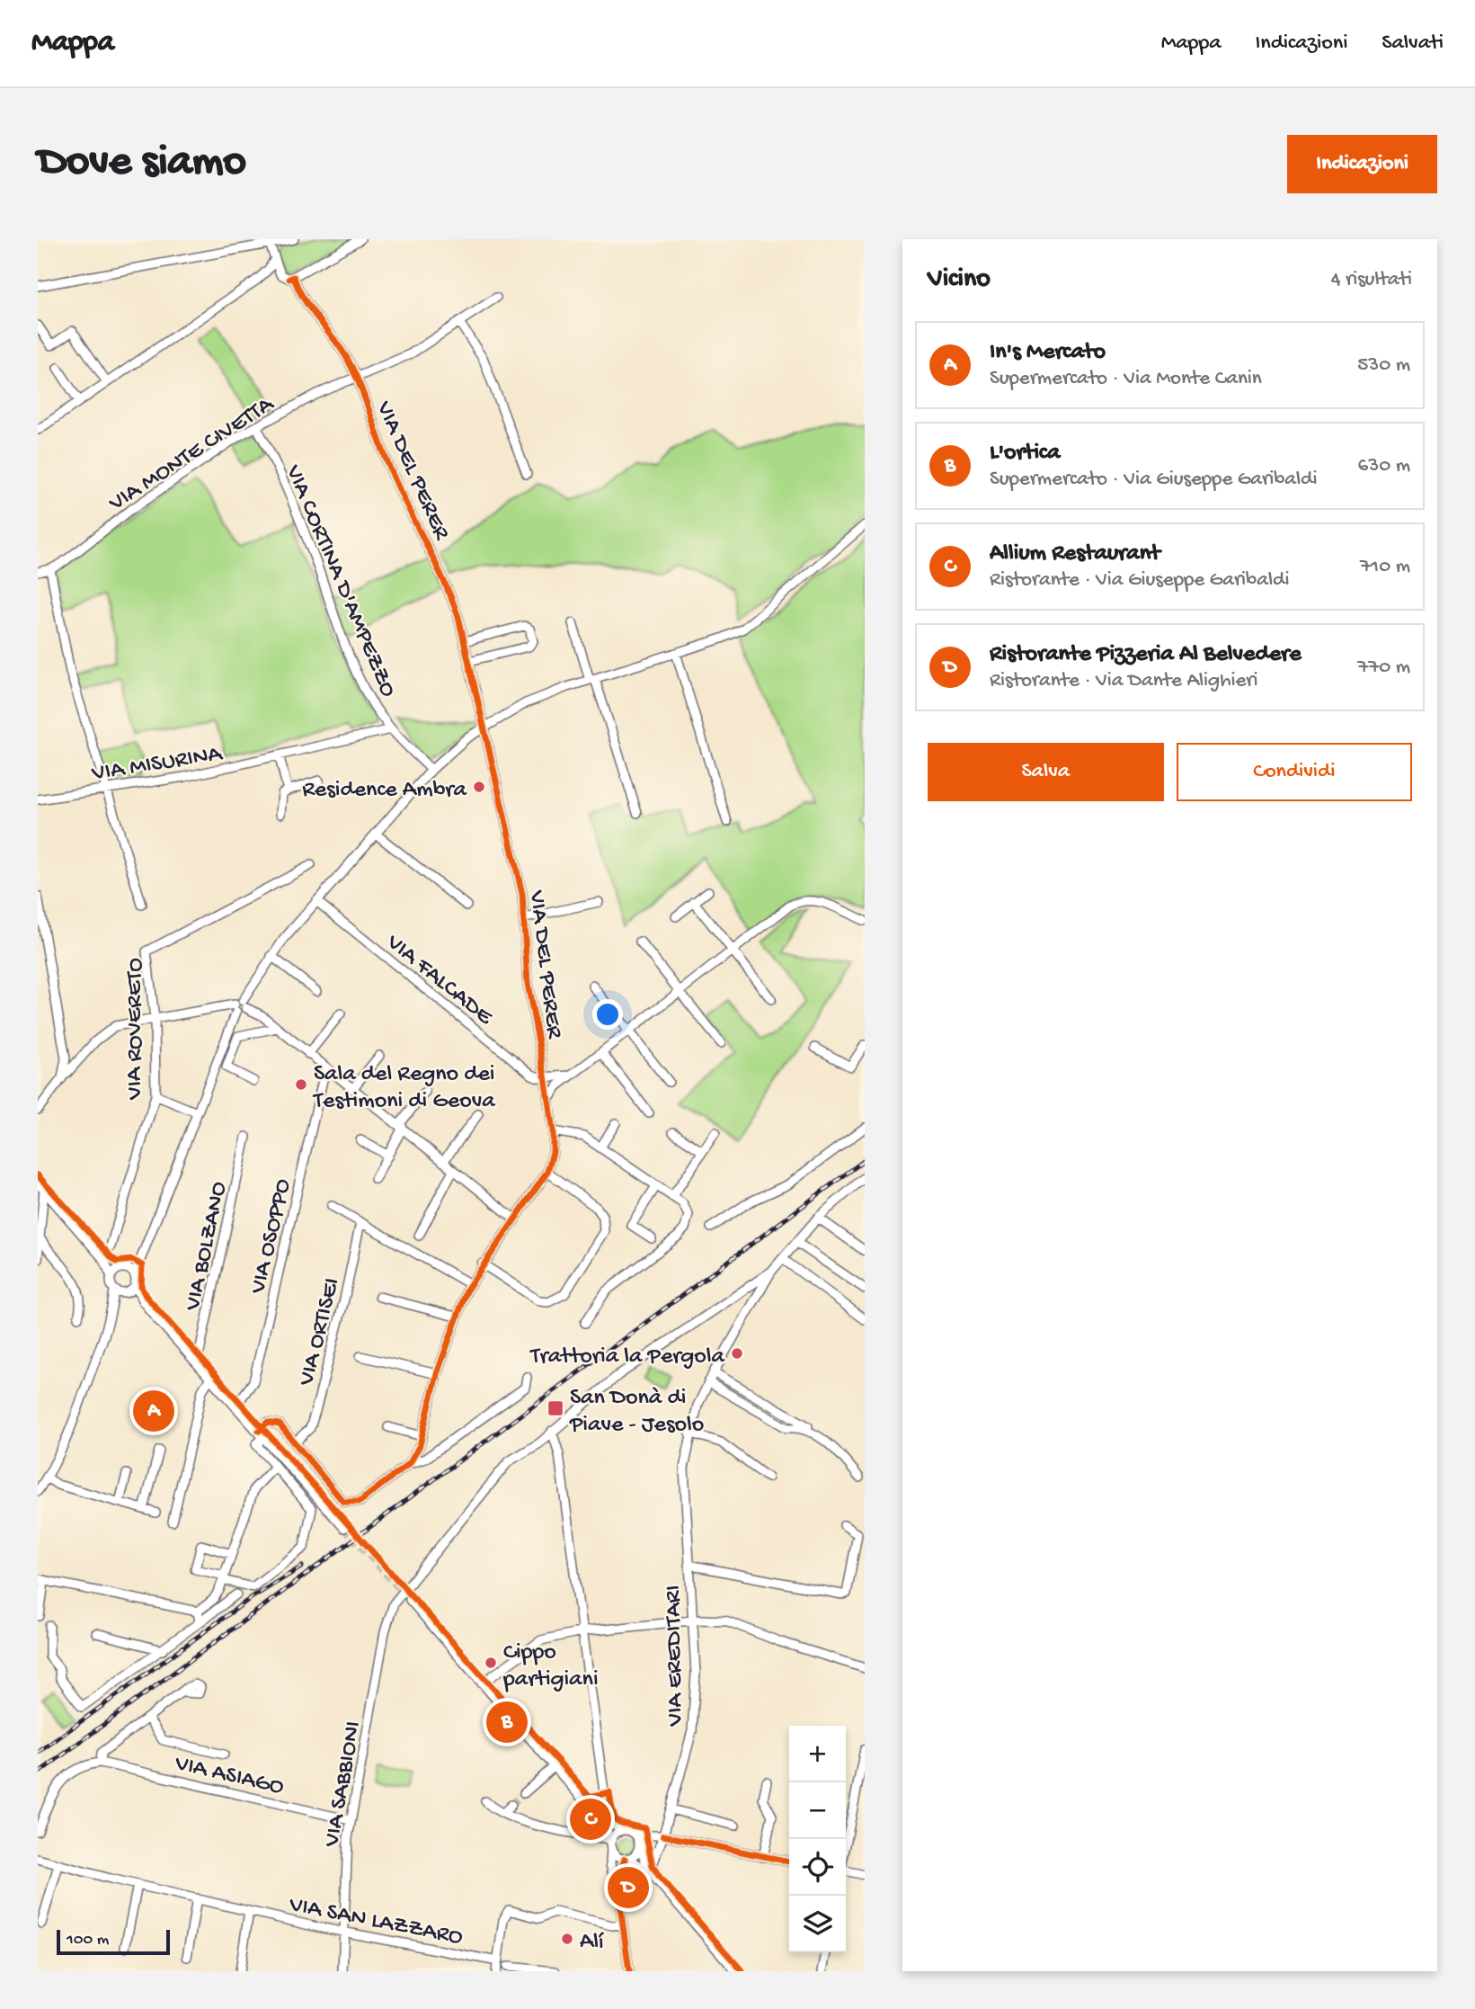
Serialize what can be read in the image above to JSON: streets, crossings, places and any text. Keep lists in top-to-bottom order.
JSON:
{
  "streets": {
    "street": [
      "VIA MONTE CIVETTA",
      "VIA DEL PERER",
      "VIA CORTINA D'AMPEZZO",
      "VIA MISURINA",
      "VIA FALCADE",
      "VIA ROVERETO",
      "VIA OSOPPO",
      "VIA BOLZANO",
      "VIA ORTISEI",
      "VIA EREDITARI",
      "VIA ASIAGO",
      "VIA SABBIONI",
      "VIA SAN LAZZARO"
    ]
  },
  "crossings": [
    ["VIA MONTE CIVETTA", "VIA DEL PERER"],
    ["VIA MONTE CIVETTA", "VIA CORTINA D'AMPEZZO"],
    ["VIA DEL PERER", "VIA FALCADE"],
    ["VIA DEL PERER", "VIA ORTISEI"],
    ["VIA CORTINA D'AMPEZZO", "VIA MISURINA"],
    ["VIA ASIAGO", "VIA SABBIONI"],
    ["VIA SABBIONI", "VIA SAN LAZZARO"]
  ],
  "places": {
    "other": [
      "Residence Ambra",
      "Sala del Regno dei Testimoni di Geova",
      "Trattoria la Pergola",
      "Cippo partigiani",
      "Alí"
    ],
    "transit": ["San Donà di Piave - Jesolo"]
  },
  "scale_bar": "100 m",
  "page": {
    "header": "Mappa",
    "nav": ["Mappa", "Indicazioni", "Salvati"],
    "buttons": [
      "Indicazioni",
      ["Salva", "Condividi"]
    ],
    "title": "Dove siamo",
    "heading": ["Vicino", "4 risultati"],
    "list": [
      {
        "mark": "A",
        "name": "In's Mercato",
        "note": "Supermercato · Via Monte Canin",
        "value": "530 m"
      },
      {
        "mark": "B",
        "name": "L'ortica",
        "note": "Supermercato · Via Giuseppe Garibaldi",
        "value": "630 m"
      },
      {
        "mark": "C",
        "name": "Allium Restaurant",
        "note": "Ristorante · Via Giuseppe Garibaldi",
        "value": "710 m"
      },
      {
        "mark": "D",
        "name": "Ristorante Pizzeria Al Belvedere",
        "note": "Ristorante · Via Dante Alighieri",
        "value": "770 m"
      }
    ],
    "pins": [
      "A",
      "B",
      "C",
      "D"
    ],
    "map_buttons": ["+", "−"],
    "scale": "100 m"
  }
}
